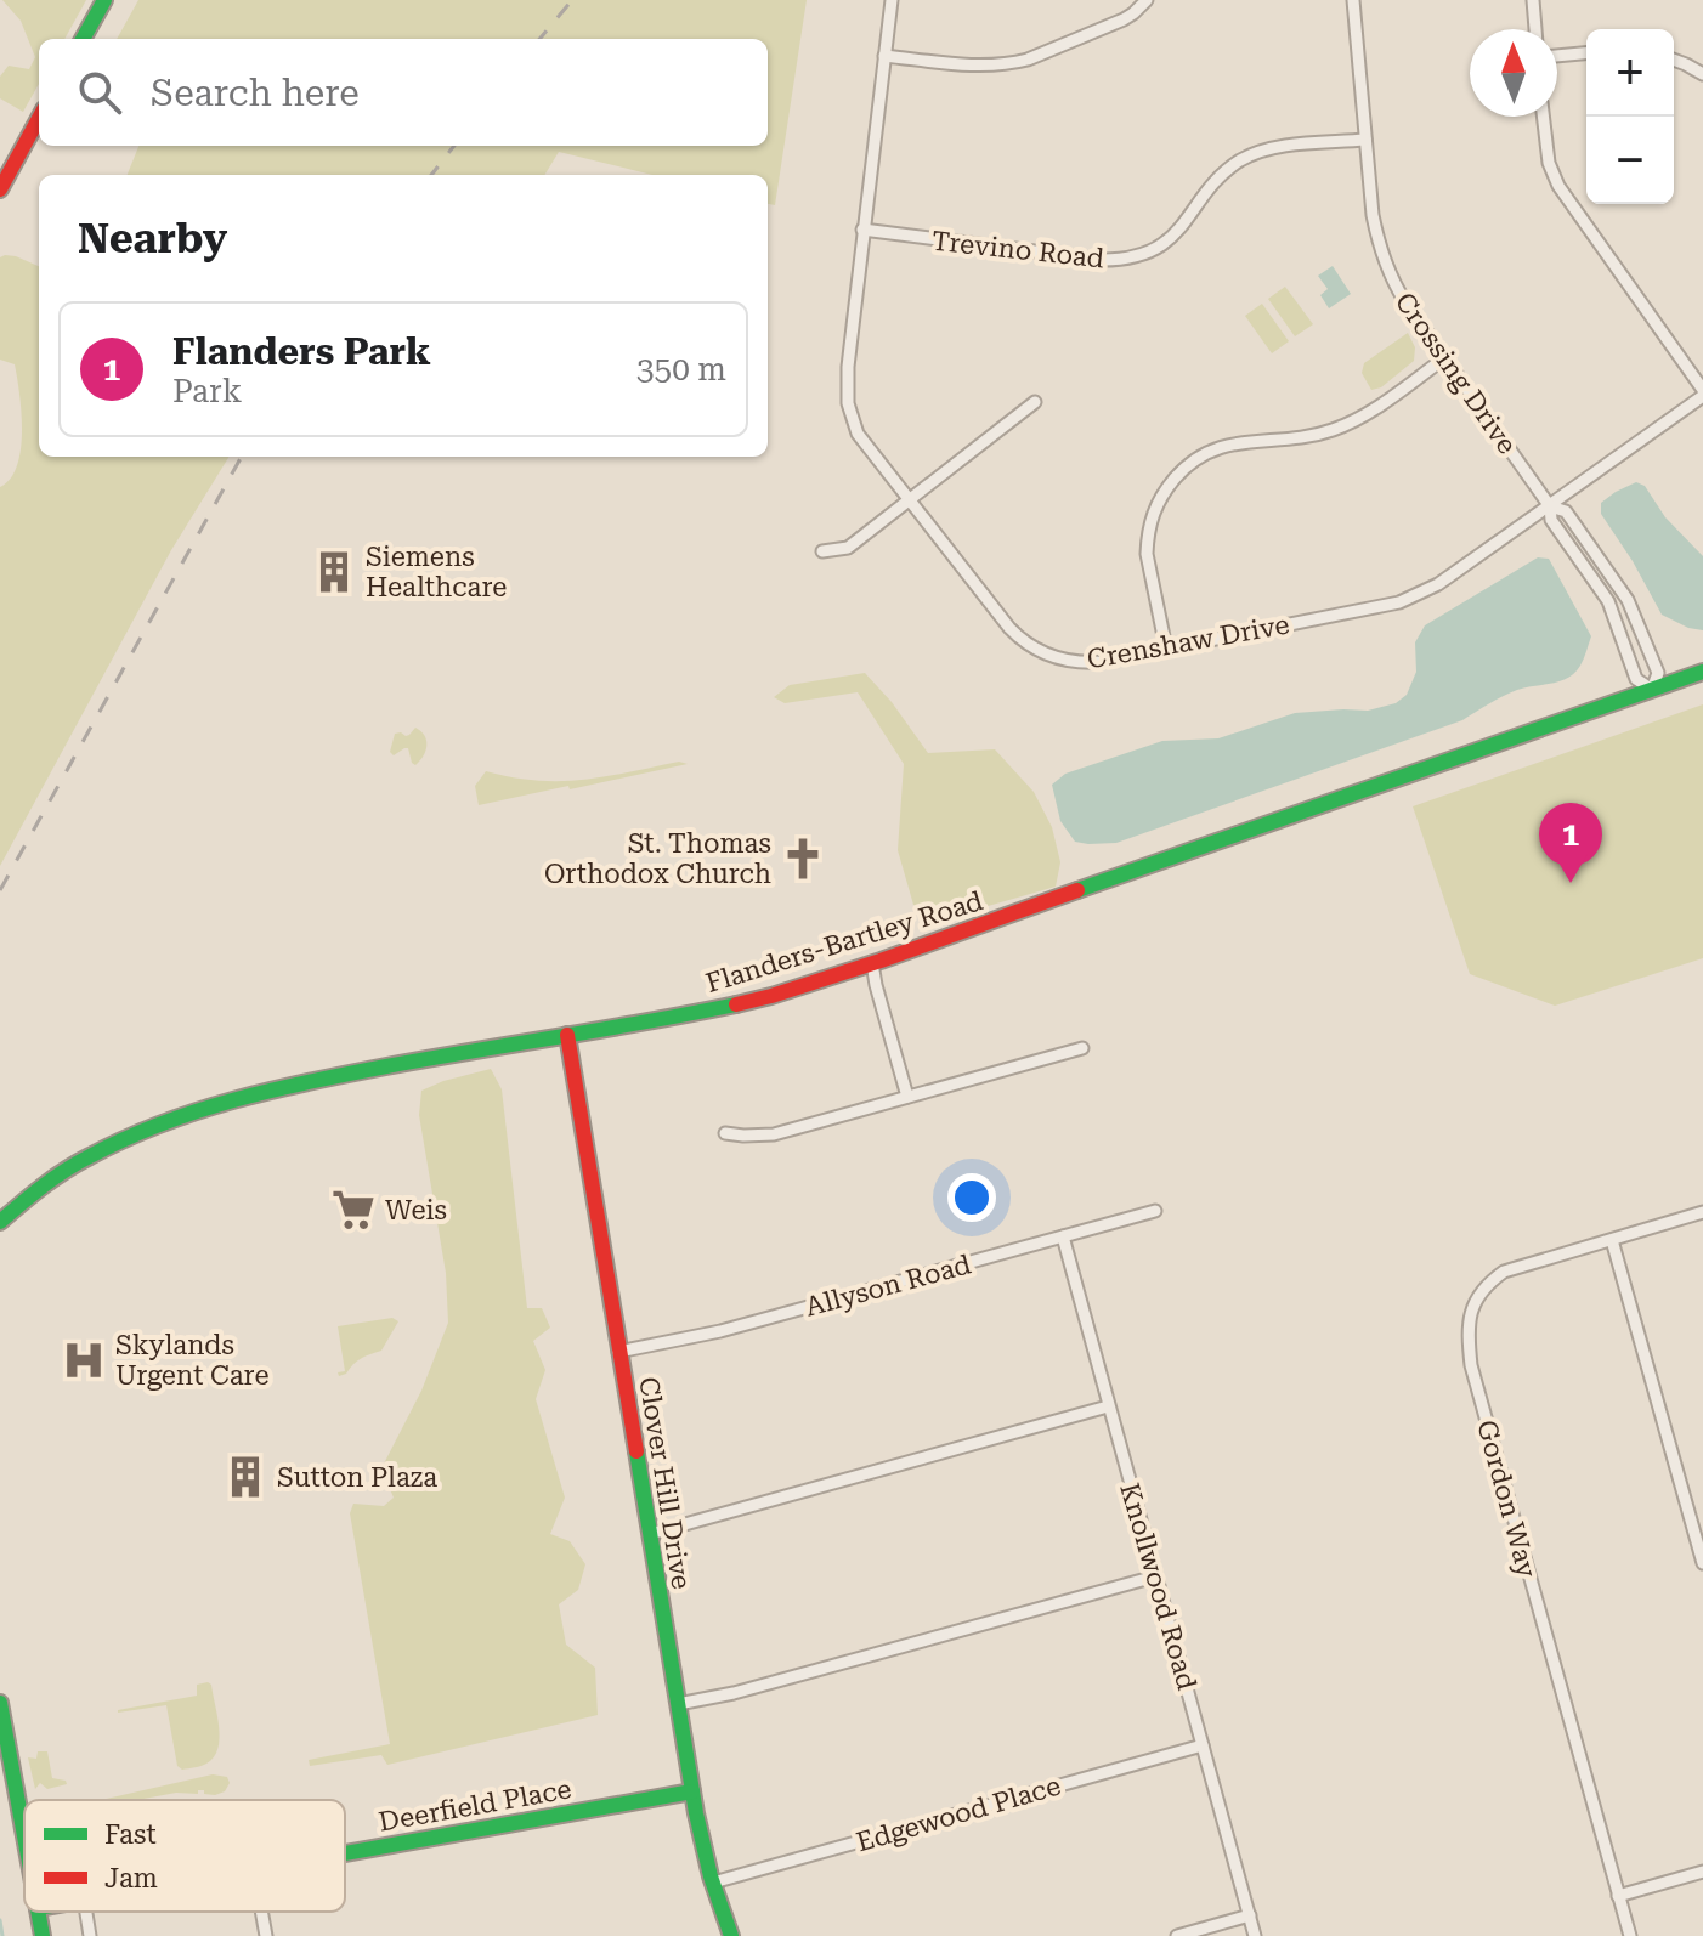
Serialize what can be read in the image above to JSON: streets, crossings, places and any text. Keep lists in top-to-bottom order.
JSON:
{
  "streets": {
    "main road": ["Flanders-Bartley Road", "Clover Hill Drive", "Deerfield Place"],
    "street": [
      "Trevino Road",
      "Crossing Drive",
      "Crenshaw Drive",
      "Allyson Road",
      "Gordon Way",
      "Knollwood Road",
      "Edgewood Place"
    ]
  },
  "crossings": [
    ["Trevino Road", "Crossing Drive"],
    ["Trevino Road", "Crenshaw Drive"],
    ["Crossing Drive", "Crenshaw Drive"],
    ["Crossing Drive", "Flanders-Bartley Road"],
    ["Flanders-Bartley Road", "Clover Hill Drive"],
    ["Allyson Road", "Clover Hill Drive"],
    ["Allyson Road", "Knollwood Road"],
    ["Clover Hill Drive", "Deerfield Place"],
    ["Clover Hill Drive", "Edgewood Place"],
    ["Knollwood Road", "Edgewood Place"]
  ],
  "places": {
    "building": ["Siemens Healthcare", "Sutton Plaza"],
    "church": ["St. Thomas Orthodox Church"],
    "supermarket": ["Weis"],
    "hospital": ["Skylands Urgent Care"]
  },
  "legend": ["Fast", "Jam"],
  "north": "top",
  "page": {
    "map_buttons": ["+", "−"],
    "search": "Search here",
    "heading": "Nearby",
    "list": [
      {
        "mark": "1",
        "name": "Flanders Park",
        "note": "Park",
        "value": "350 m"
      }
    ],
    "pins": "1"
  }
}
